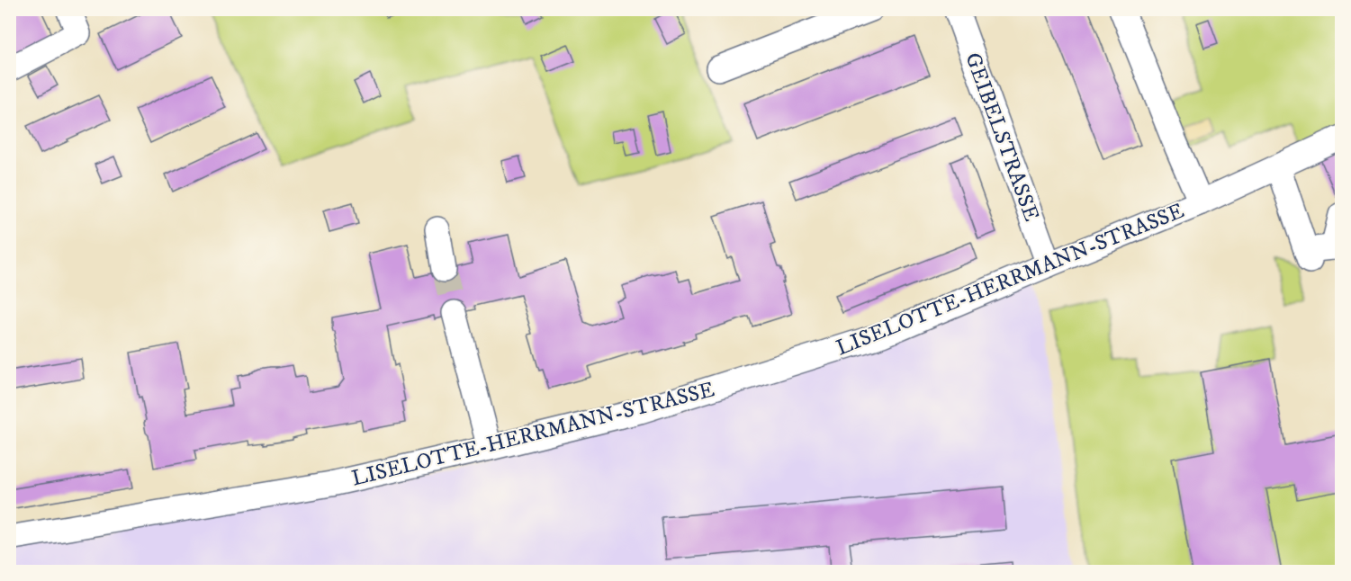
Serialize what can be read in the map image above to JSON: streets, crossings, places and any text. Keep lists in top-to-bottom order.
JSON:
{
  "streets": {
    "street": ["GEIBELSTRASSE", "LISELOTTE-HERRMANN-STRASSE"]
  },
  "crossings": [
    ["GEIBELSTRASSE", "LISELOTTE-HERRMANN-STRASSE"]
  ]
}
